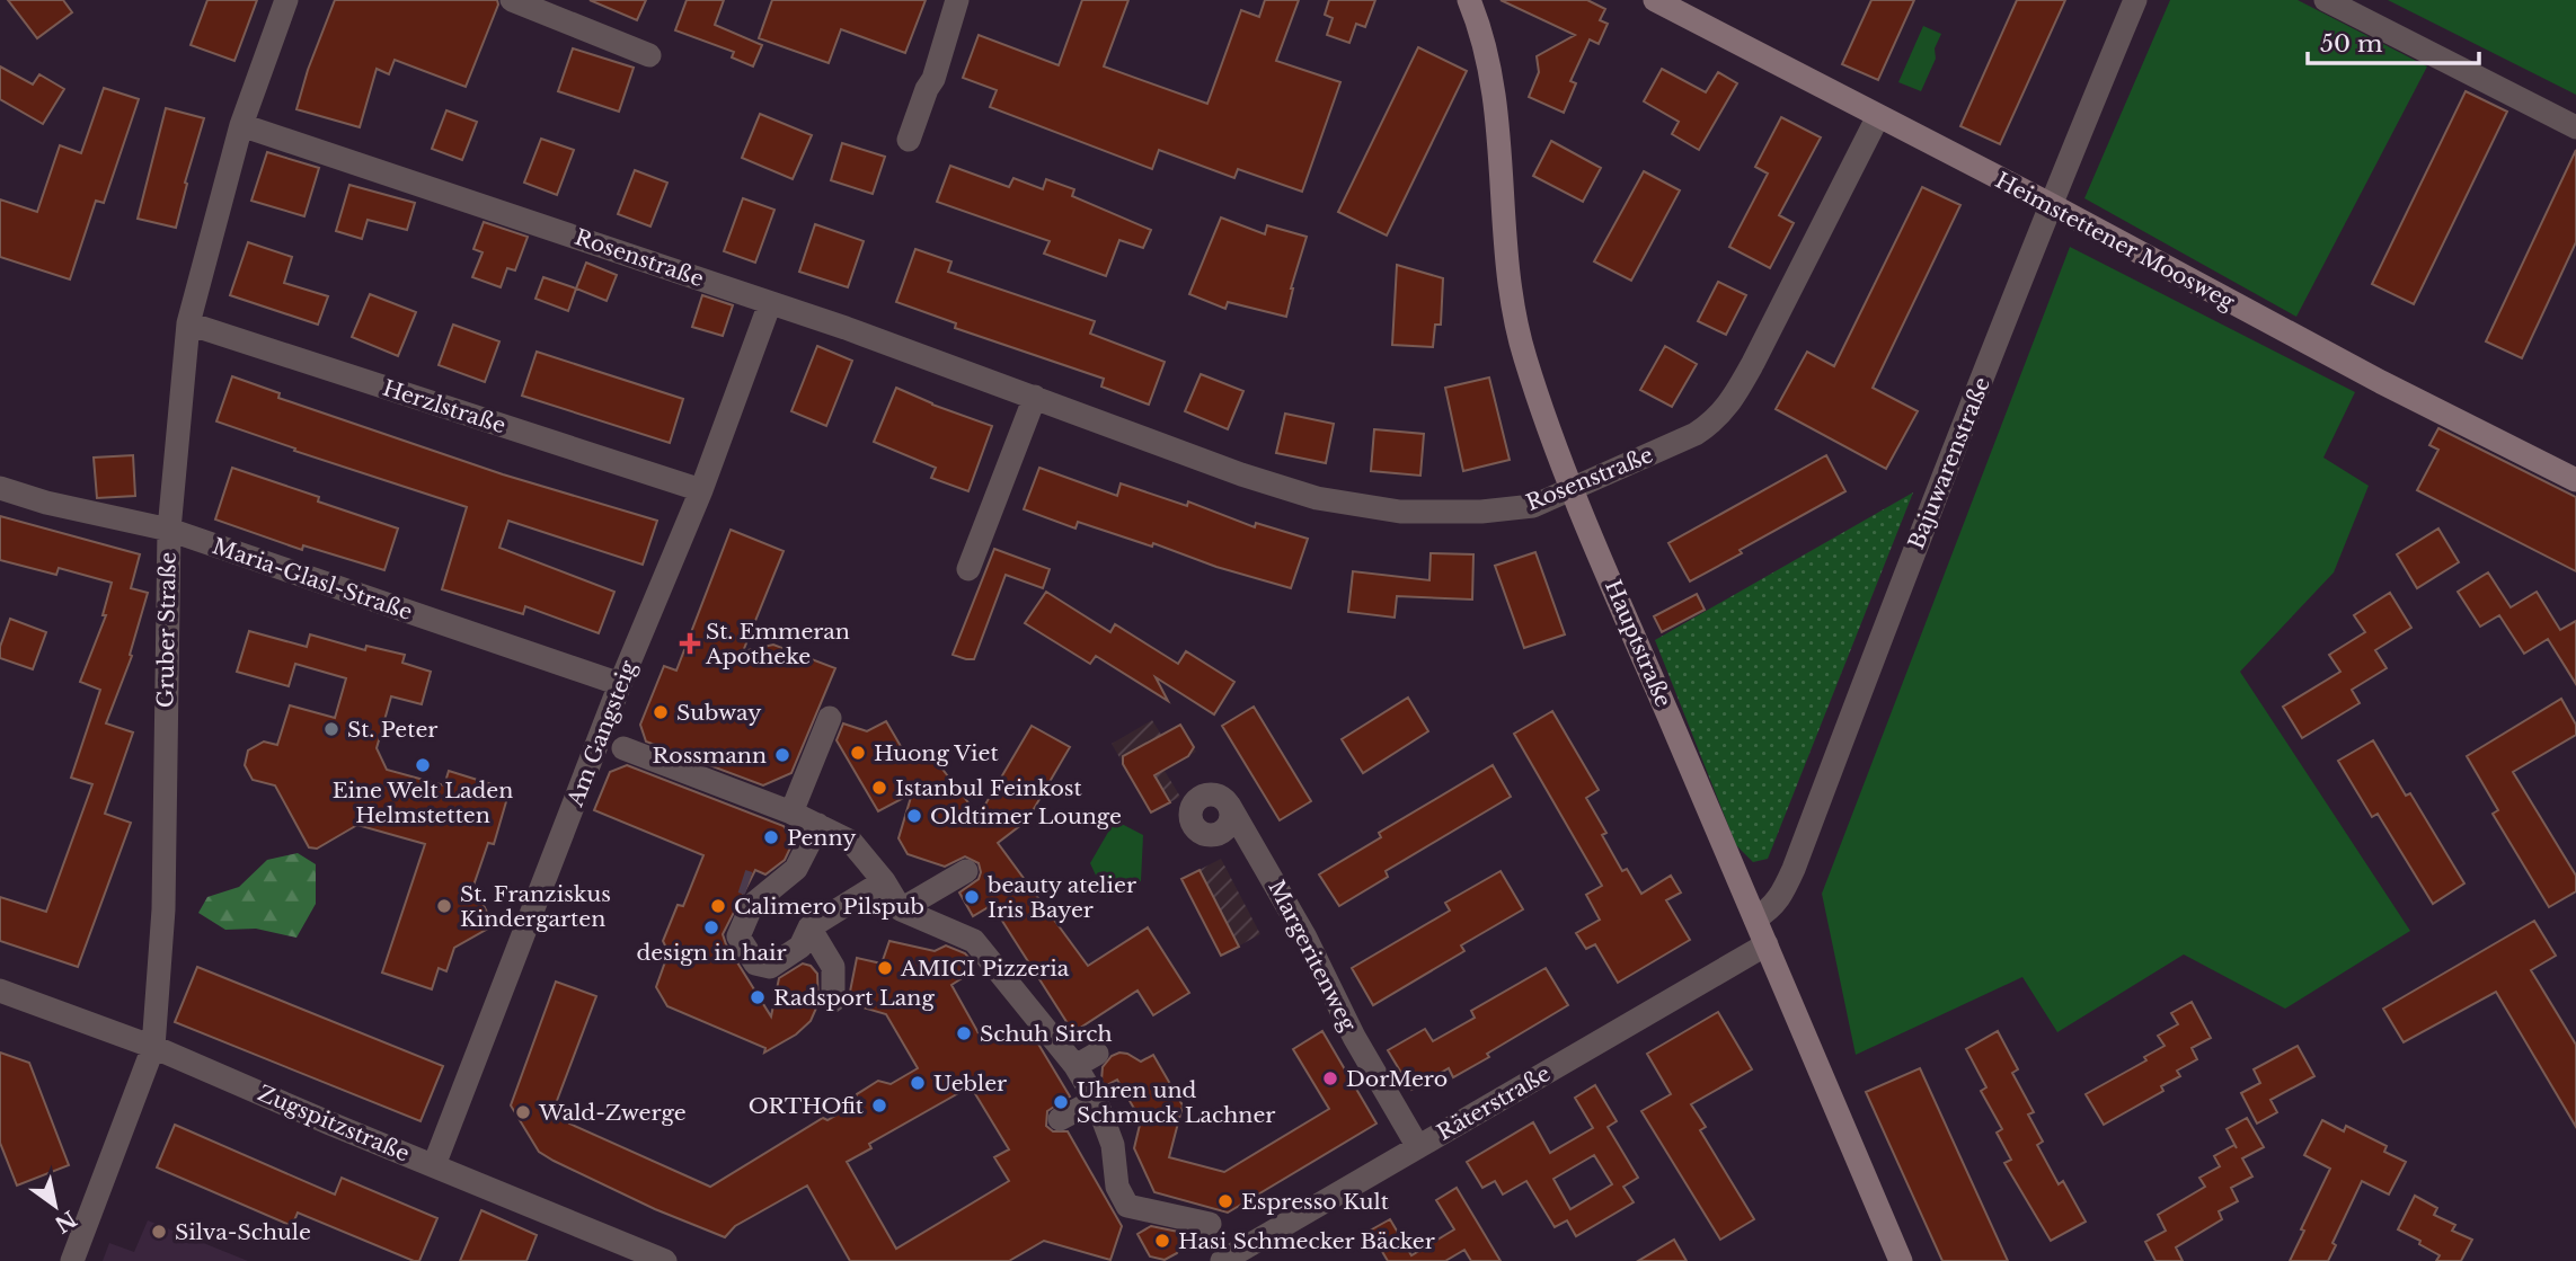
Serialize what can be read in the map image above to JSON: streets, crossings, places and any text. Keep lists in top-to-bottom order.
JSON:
{
  "streets": {
    "street": [
      "Heimstettener Moosweg",
      "Rosenstraße",
      "Herzlstraße",
      "Bajuwarenstraße",
      "Maria-Glasl-Straße",
      "Gruber Straße",
      "Hauptstraße",
      "Am Gangsteig",
      "Margeritenweg",
      "Räterstraße",
      "Zugspitzstraße"
    ]
  },
  "crossings": [
    ["Heimstettener Moosweg", "Rosenstraße"],
    ["Heimstettener Moosweg", "Bajuwarenstraße"],
    ["Rosenstraße", "Gruber Straße"],
    ["Rosenstraße", "Hauptstraße"],
    ["Rosenstraße", "Am Gangsteig"],
    ["Herzlstraße", "Gruber Straße"],
    ["Herzlstraße", "Am Gangsteig"],
    ["Bajuwarenstraße", "Hauptstraße"],
    ["Maria-Glasl-Straße", "Gruber Straße"],
    ["Maria-Glasl-Straße", "Am Gangsteig"],
    ["Gruber Straße", "Zugspitzstraße"],
    ["Hauptstraße", "Räterstraße"],
    ["Am Gangsteig", "Zugspitzstraße"],
    ["Margeritenweg", "Räterstraße"]
  ],
  "places": {
    "health": ["St. Emmeran Apotheke"],
    "other": [
      "Subway",
      "St. Peter",
      "Huong Viet",
      "Rossmann",
      "Eine Welt Laden Helmstetten",
      "Istanbul Feinkost",
      "Oldtimer Lounge",
      "Penny",
      "beauty atelier Iris Bayer",
      "St. Franziskus Kindergarten",
      "Calimero Pilspub",
      "design in hair",
      "AMICI Pizzeria",
      "Radsport Lang",
      "Schuh Sirch",
      "DorMero",
      "Uebler",
      "Uhren und Schmuck Lachner",
      "ORTHOfit",
      "Wald-Zwerge",
      "Espresso Kult",
      "Silva-Schule",
      "Hasi Schmecker Bäcker"
    ]
  },
  "scale_bar": "50 m",
  "north": "bottom right"
}
